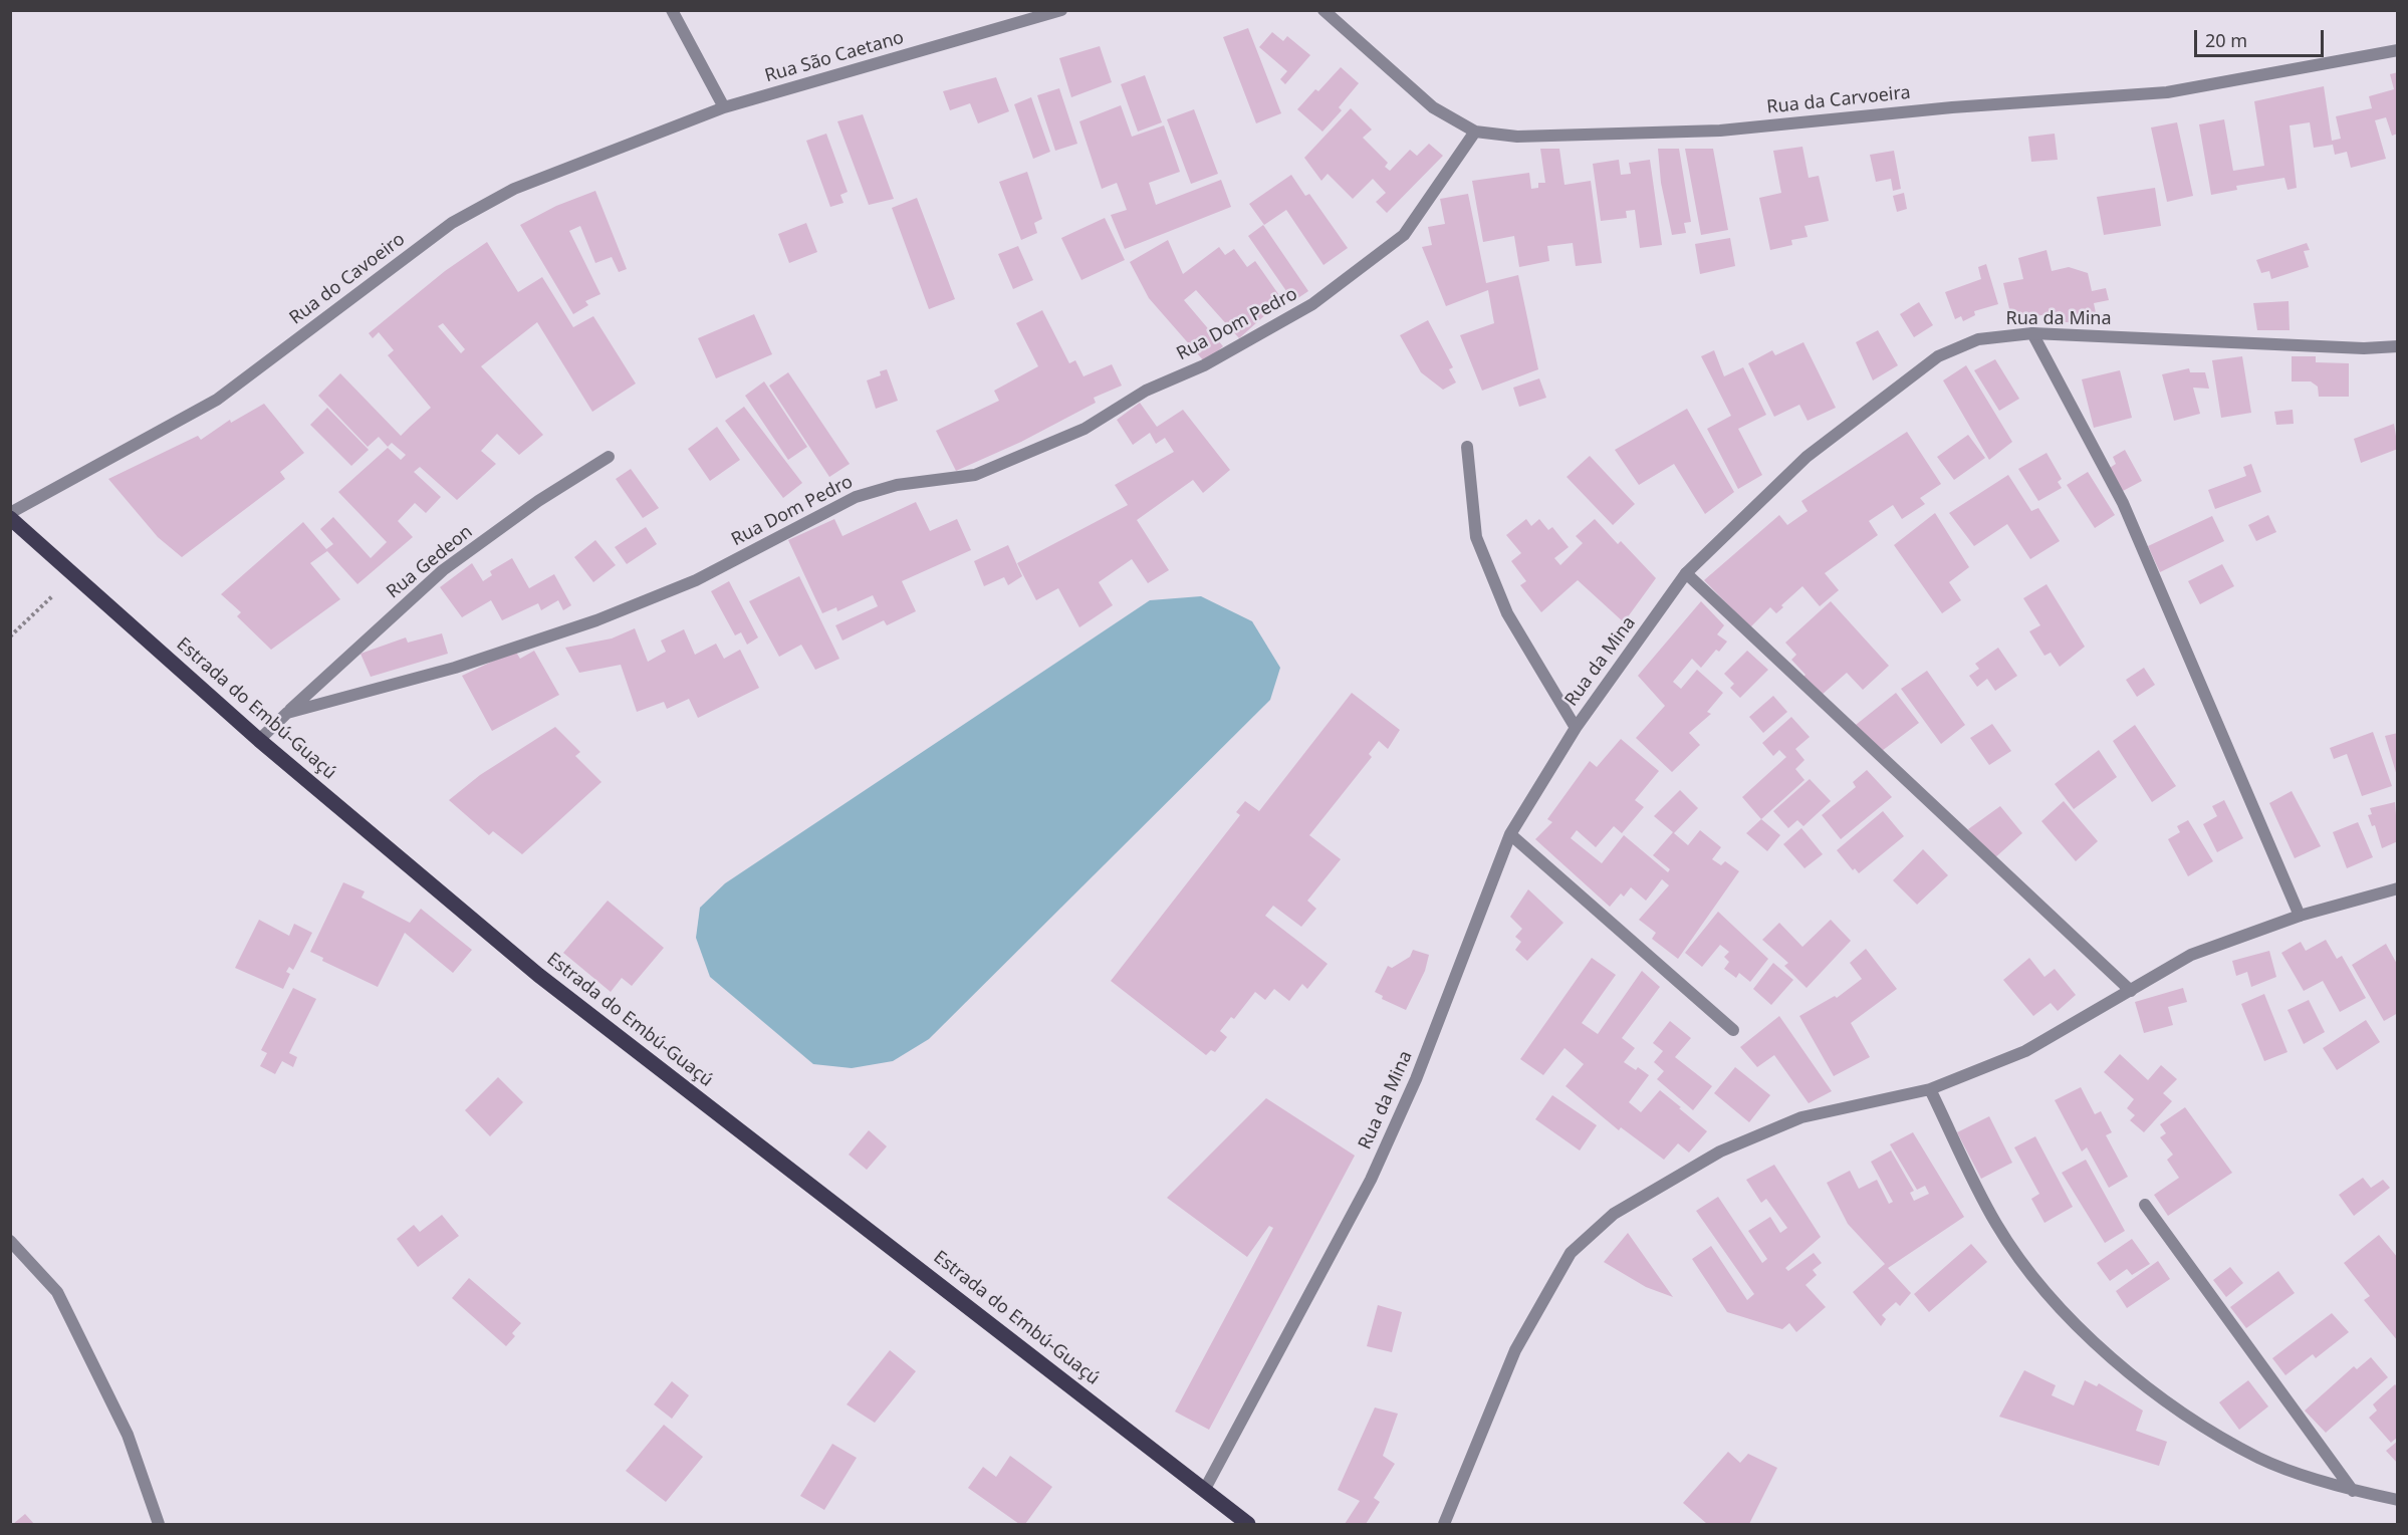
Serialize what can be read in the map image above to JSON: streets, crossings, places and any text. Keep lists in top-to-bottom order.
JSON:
{
  "streets": {
    "main road": ["Estrada do Embú-Guaçú"],
    "street": [
      "Rua São Caetano",
      "Rua da Carvoeira",
      "Rua do Cavoeiro",
      "Rua da Mina",
      "Rua Dom Pedro",
      "Rua Gedeon"
    ]
  },
  "crossings": [
    ["Rua São Caetano", "Rua do Cavoeiro"],
    ["Rua da Carvoeira", "Rua Dom Pedro"],
    ["Rua do Cavoeiro", "Estrada do Embú-Guaçú"],
    ["Rua da Mina", "Estrada do Embú-Guaçú"],
    ["Rua Dom Pedro", "Rua Gedeon"],
    ["Rua Dom Pedro", "Estrada do Embú-Guaçú"]
  ],
  "scale_bar": "20 m"
}
